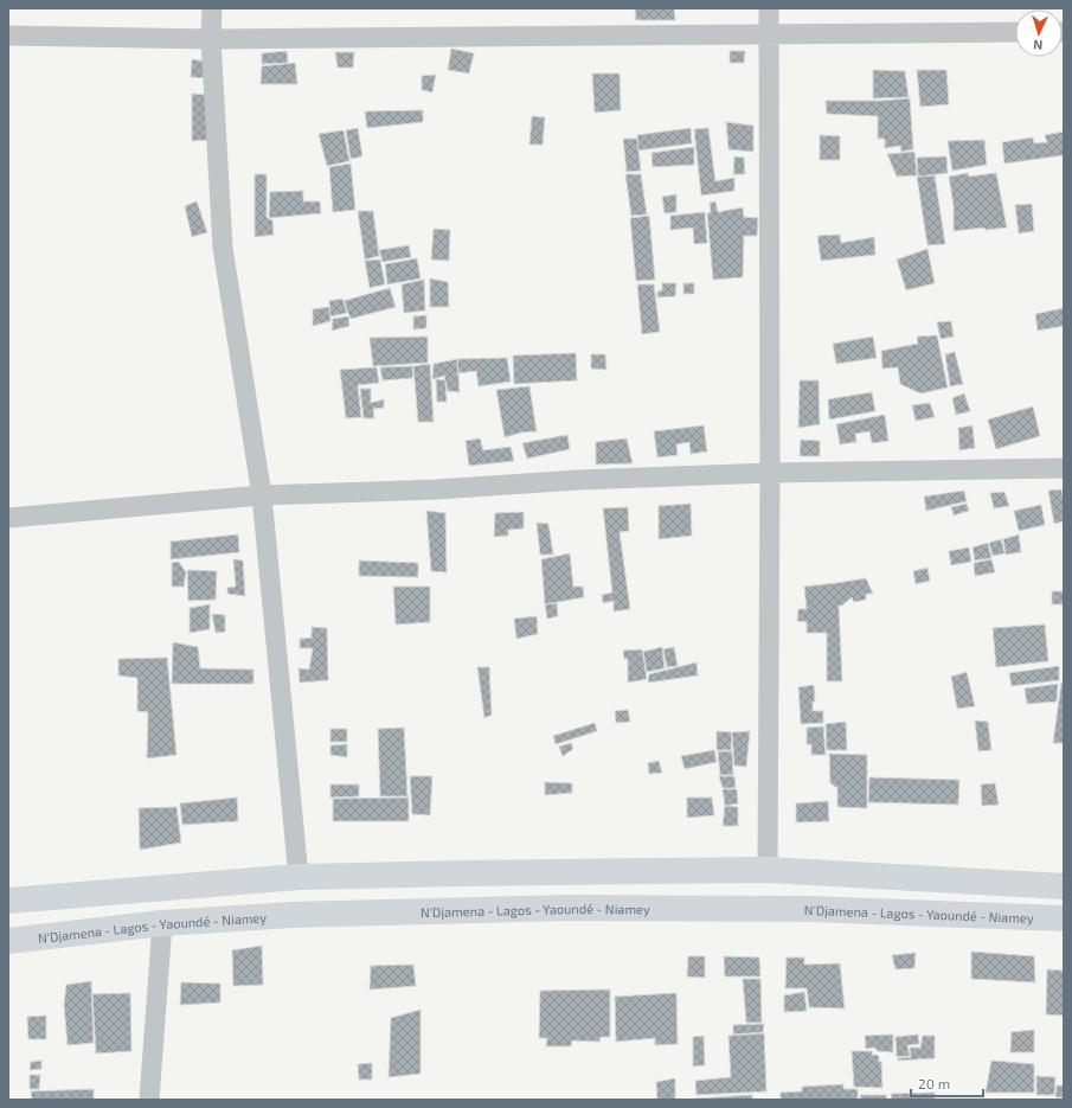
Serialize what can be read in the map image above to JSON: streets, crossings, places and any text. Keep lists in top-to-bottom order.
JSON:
{
  "streets": {
    "highway": ["N'Djamena - Lagos - Yaoundé - Niamey"]
  },
  "scale_bar": "20 m",
  "north": "bottom"
}
